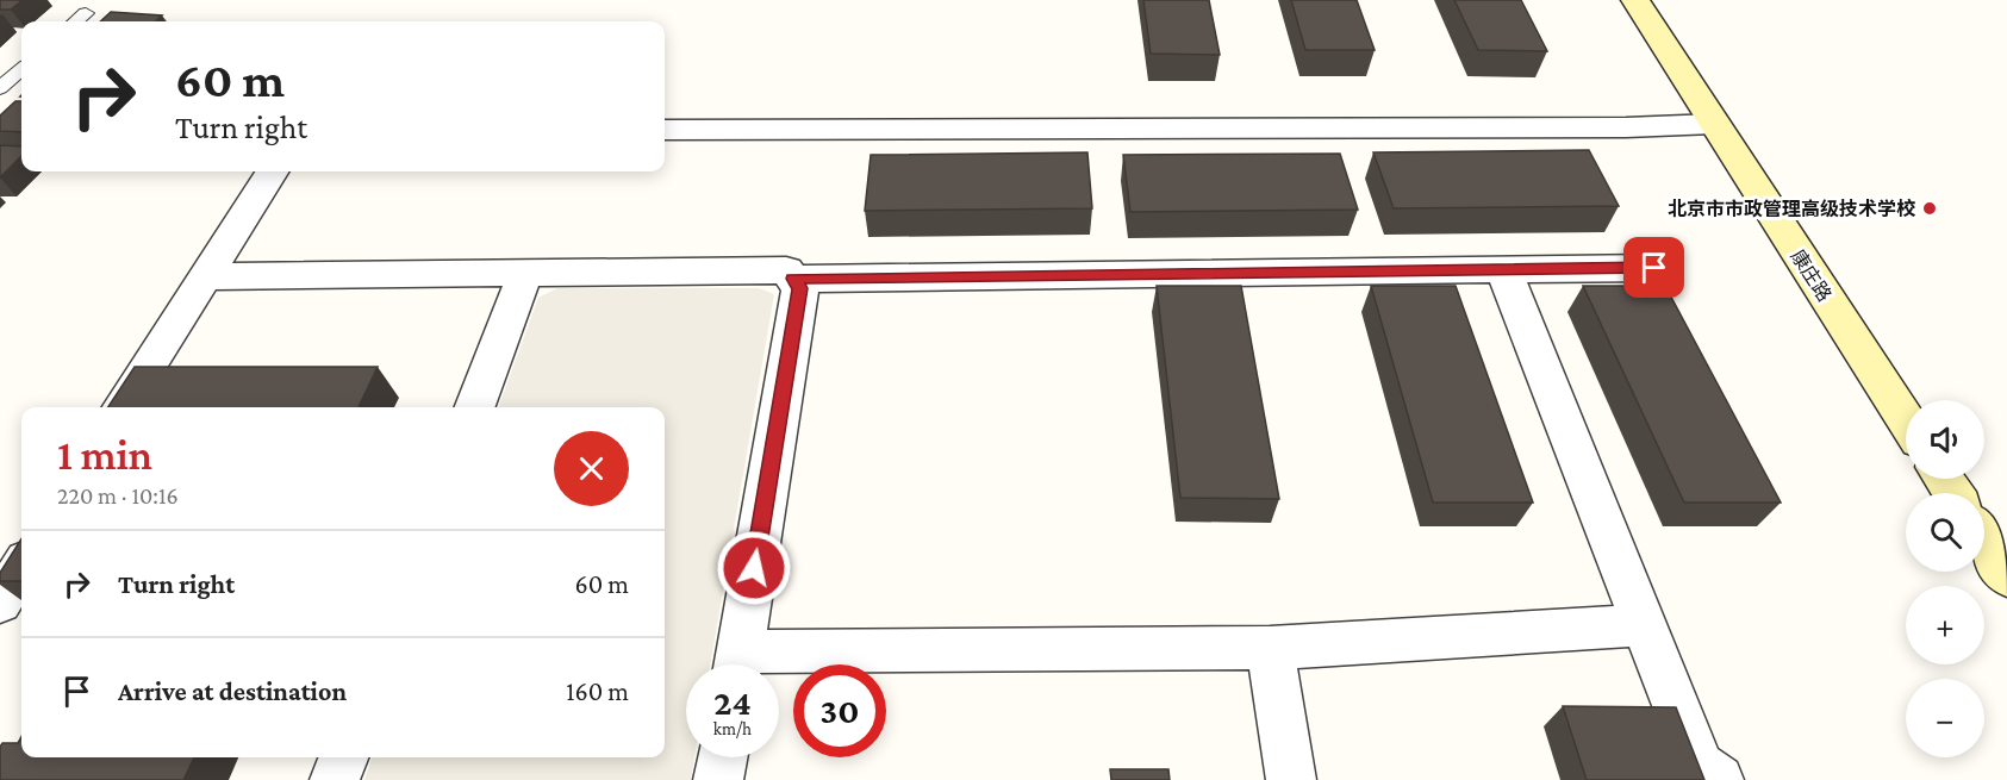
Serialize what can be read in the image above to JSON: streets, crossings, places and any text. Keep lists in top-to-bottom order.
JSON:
{
  "streets": {
    "street": ["康庄路"]
  },
  "places": ["北京市市政管理高级技术学校"],
  "page": {
    "turn": ["60 m", "Turn right"],
    "map_buttons": ["+", "−"],
    "heading": ["1 min", "220 m · 10:16"],
    "list": [
      {
        "name": "Turn right",
        "value": "60 m"
      },
      {
        "name": "Arrive at destination",
        "value": "160 m"
      }
    ],
    "speed": "24 km/h",
    "limit": "30"
  }
}
